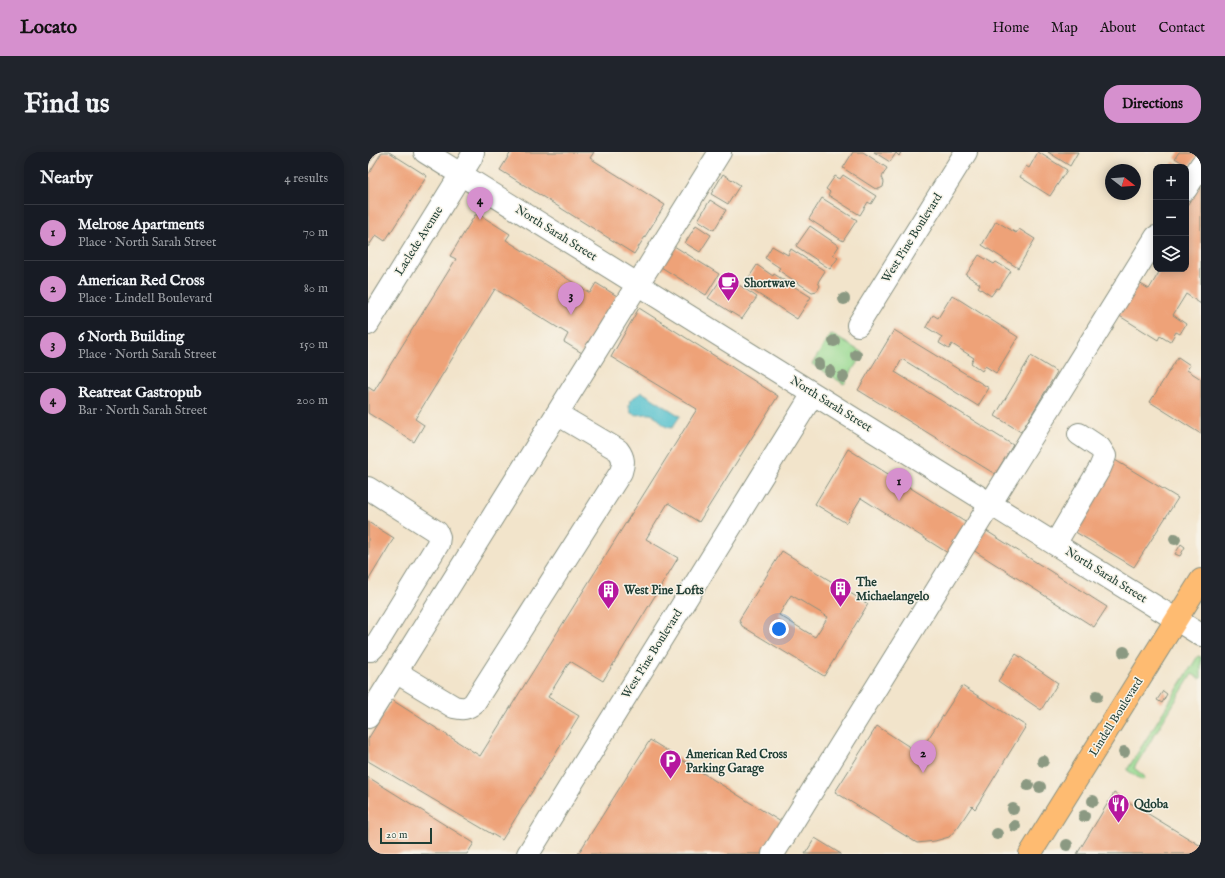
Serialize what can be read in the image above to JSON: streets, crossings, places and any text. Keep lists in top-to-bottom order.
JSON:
{
  "streets": {
    "main road": ["Lindell Boulevard"],
    "street": ["North Sarah Street", "West Pine Boulevard", "Laclede Avenue"]
  },
  "crossings": [
    ["North Sarah Street", "West Pine Boulevard"],
    ["North Sarah Street", "Laclede Avenue"],
    ["North Sarah Street", "Lindell Boulevard"]
  ],
  "places": {
    "cafe": ["Shortwave"],
    "building": ["The Michaelangelo", "West Pine Lofts"],
    "parking": ["American Red Cross Parking Garage"],
    "restaurant": ["Qdoba"]
  },
  "scale_bar": "20 m",
  "north": "right",
  "page": {
    "header": "Locato",
    "nav": [
      "Home",
      "Map",
      "About",
      "Contact"
    ],
    "buttons": "Directions",
    "title": "Find us",
    "heading": ["Nearby", "4 results"],
    "map_buttons": ["+", "−"],
    "pins": [
      "4",
      "3",
      "1",
      "2"
    ],
    "list": [
      {
        "mark": "1",
        "name": "Melrose Apartments",
        "note": "Place · North Sarah Street",
        "value": "70 m"
      },
      {
        "mark": "2",
        "name": "American Red Cross",
        "note": "Place · Lindell Boulevard",
        "value": "80 m"
      },
      {
        "mark": "3",
        "name": "6 North Building",
        "note": "Place · North Sarah Street",
        "value": "150 m"
      },
      {
        "mark": "4",
        "name": "Reatreat Gastropub",
        "note": "Bar · North Sarah Street",
        "value": "200 m"
      }
    ],
    "scale": "20 m"
  }
}
